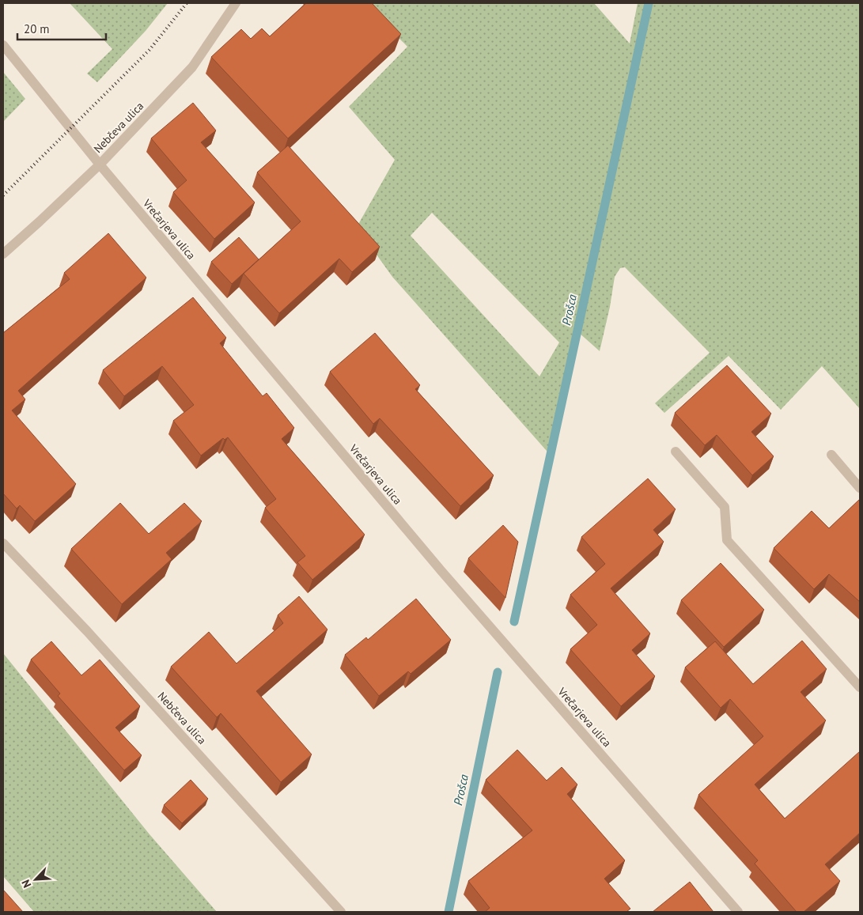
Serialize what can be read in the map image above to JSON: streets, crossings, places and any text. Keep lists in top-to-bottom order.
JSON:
{
  "streets": {
    "street": ["Nebčeva ulica", "Vrečarjeva ulica"]
  },
  "crossings": [
    ["Nebčeva ulica", "Vrečarjeva ulica"]
  ],
  "water": ["Prošca"],
  "scale_bar": "20 m",
  "north": "bottom left"
}
